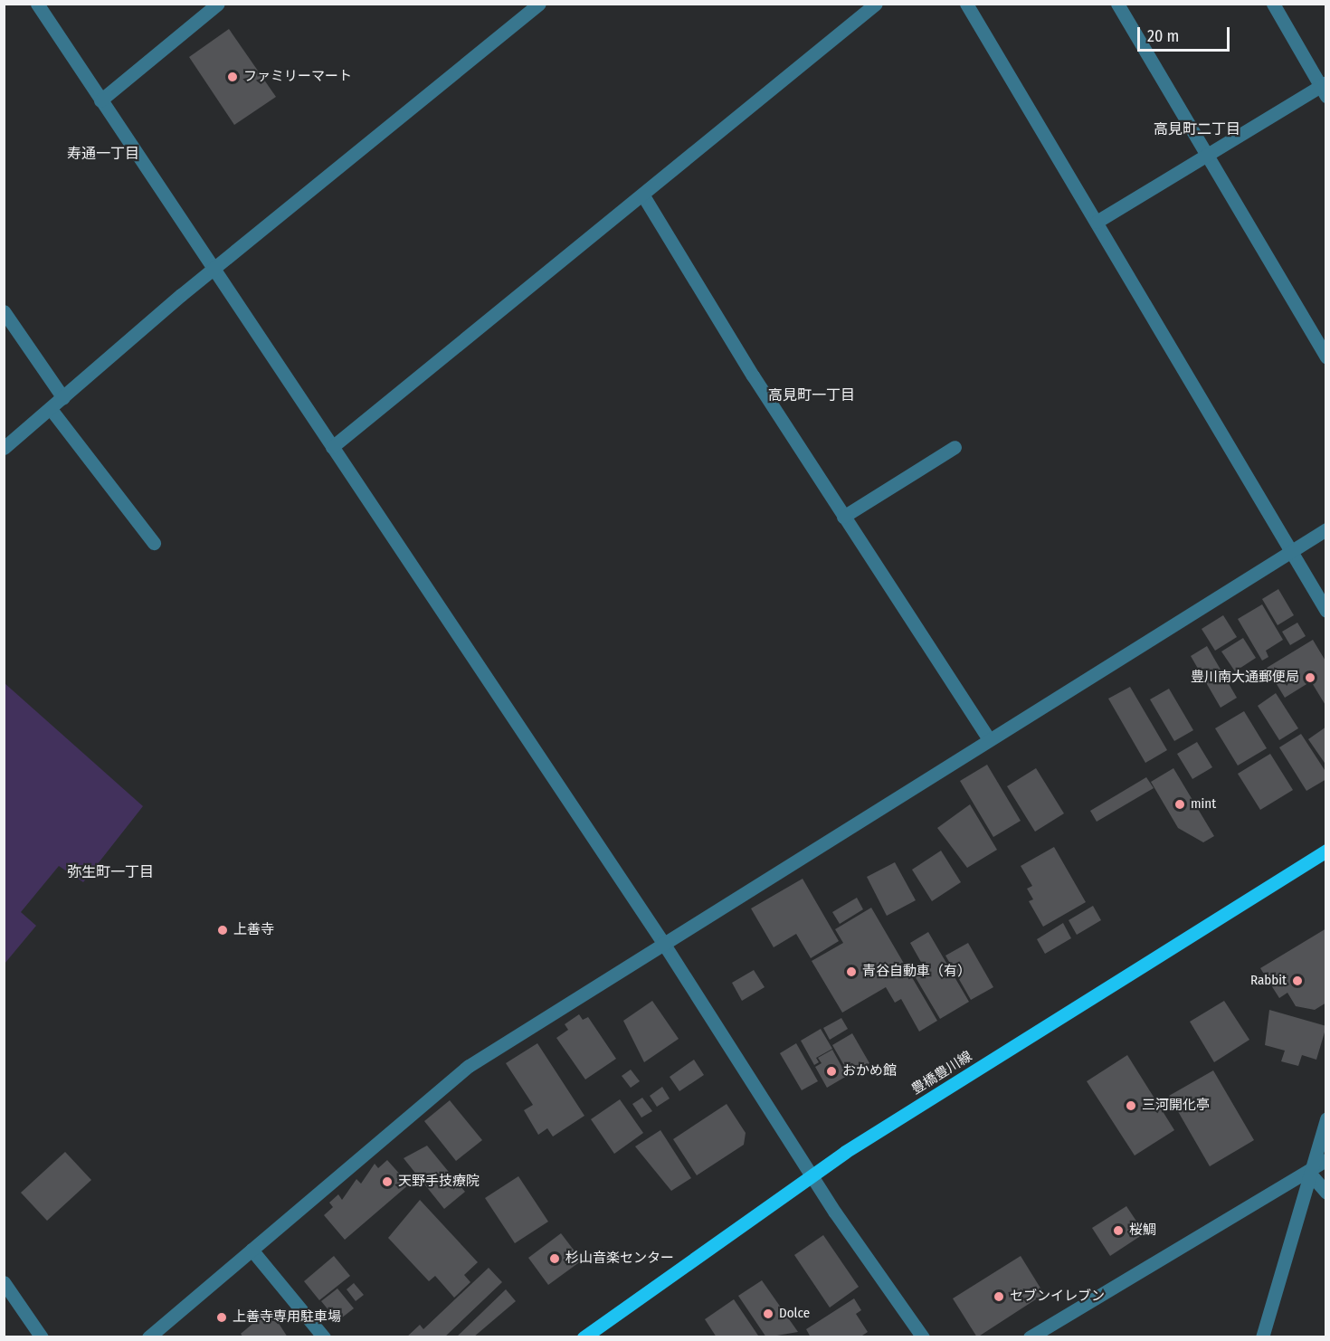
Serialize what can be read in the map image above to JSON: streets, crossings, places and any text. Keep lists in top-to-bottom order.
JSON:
{
  "streets": {
    "main road": ["豊橋豊川線"]
  },
  "districts": [
    "高見町二丁目",
    "寿通一丁目",
    "高見町一丁目",
    "弥生町一丁目"
  ],
  "places": [
    "ファミリーマート",
    "豊川南大通郵便局",
    "mint",
    "上善寺",
    "青谷自動車（有）",
    "Rabbit",
    "おかめ館",
    "三河開化亭",
    "天野手技療院",
    "桜鯛",
    "杉山音楽センター",
    "セブンイレブン",
    "Dolce",
    "上善寺専用駐車場"
  ],
  "scale_bar": "20 m"
}
